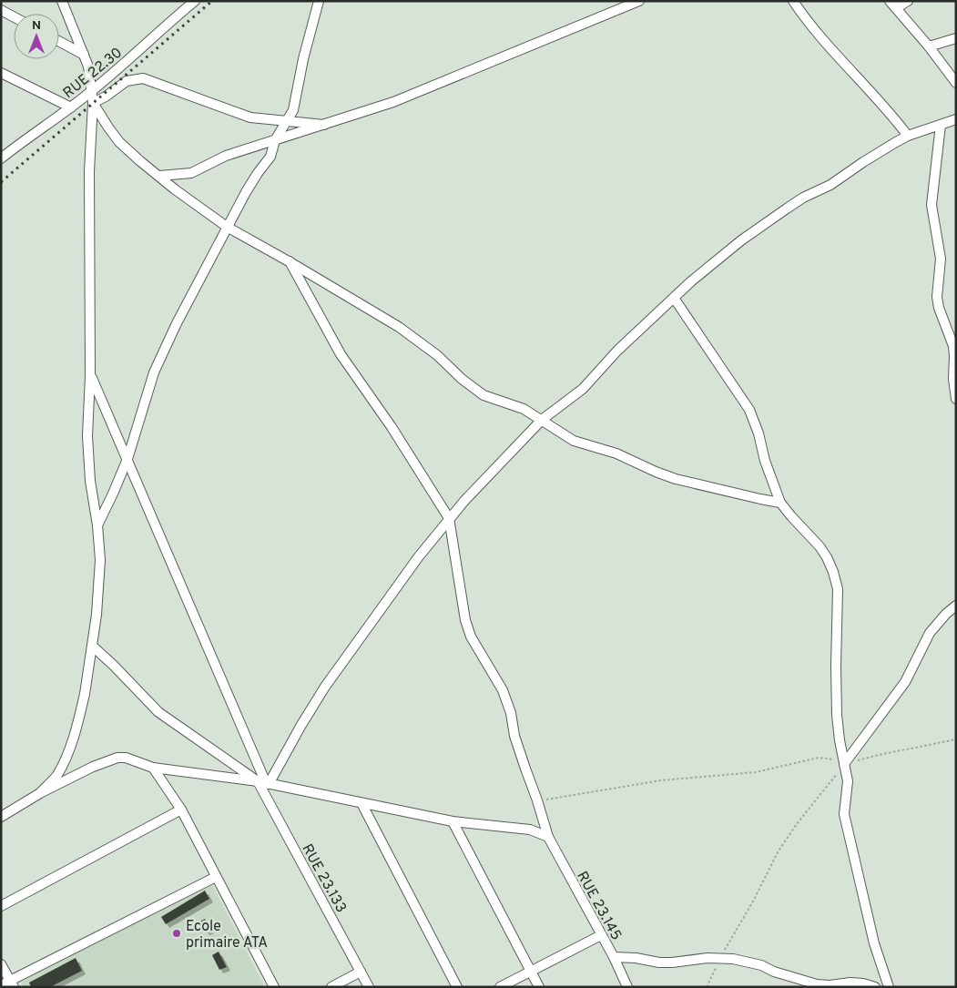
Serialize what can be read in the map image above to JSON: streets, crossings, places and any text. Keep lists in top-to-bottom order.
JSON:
{
  "streets": {
    "street": ["RUE 22.30", "RUE 23.133", "RUE 23.145"]
  },
  "places": ["Ecole primaire ATA"],
  "north": "top"
}
